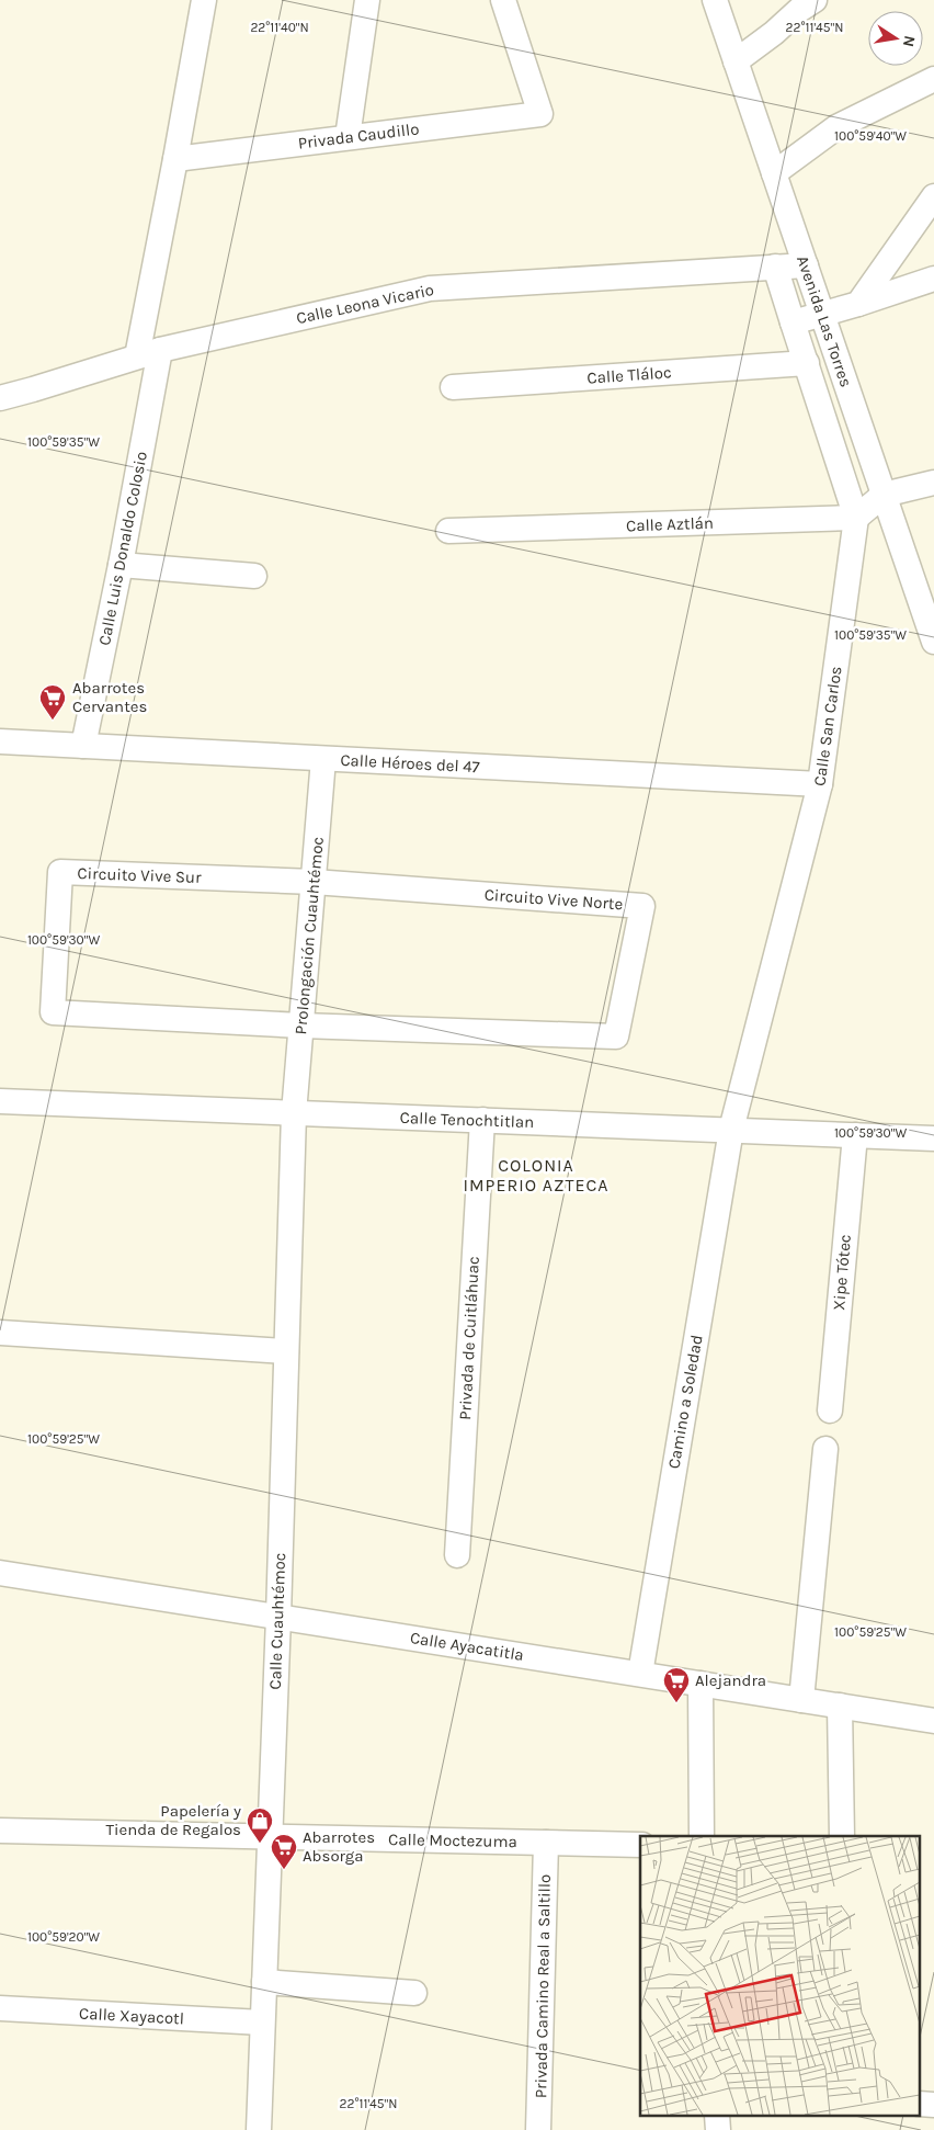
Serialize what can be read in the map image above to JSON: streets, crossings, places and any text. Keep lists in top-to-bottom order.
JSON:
{
  "streets": {
    "street": [
      "Privada Caudillo",
      "Calle Leona Vicario",
      "Avenida Las Torres",
      "Calle Tláloc",
      "Calle Aztlán",
      "Calle Luis Donaldo Colosio",
      "Calle San Carlos",
      "Calle Héroes del 47",
      "Circuito Vive Sur",
      "Circuito Vive Norte",
      "Prolongación Cuauhtémoc",
      "Calle Tenochtitlan",
      "Xipe Tótec",
      "Privada de Cuitláhuac",
      "Camino a Soledad",
      "Calle Cuauhtémoc",
      "Calle Ayacatitla",
      "Calle Moctezuma",
      "Privada Camino Real a Saltillo",
      "Calle Xayacotl"
    ]
  },
  "crossings": [
    ["Privada Caudillo", "Calle Luis Donaldo Colosio"],
    ["Calle Leona Vicario", "Avenida Las Torres"],
    ["Calle Leona Vicario", "Calle Luis Donaldo Colosio"],
    ["Calle Leona Vicario", "Calle San Carlos"],
    ["Calle Tláloc", "Calle San Carlos"],
    ["Calle Aztlán", "Calle San Carlos"],
    ["Calle Luis Donaldo Colosio", "Calle Héroes del 47"],
    ["Calle San Carlos", "Calle Héroes del 47"],
    ["Calle San Carlos", "Calle Tenochtitlan"],
    ["Calle San Carlos", "Camino a Soledad"],
    ["Calle Héroes del 47", "Prolongación Cuauhtémoc"],
    ["Circuito Vive Sur", "Circuito Vive Norte"],
    ["Circuito Vive Sur", "Prolongación Cuauhtémoc"],
    ["Circuito Vive Norte", "Prolongación Cuauhtémoc"],
    ["Prolongación Cuauhtémoc", "Calle Tenochtitlan"],
    ["Prolongación Cuauhtémoc", "Calle Cuauhtémoc"],
    ["Calle Tenochtitlan", "Xipe Tótec"],
    ["Calle Tenochtitlan", "Privada de Cuitláhuac"],
    ["Calle Tenochtitlan", "Camino a Soledad"],
    ["Calle Tenochtitlan", "Calle Cuauhtémoc"],
    ["Camino a Soledad", "Calle Ayacatitla"],
    ["Calle Cuauhtémoc", "Calle Ayacatitla"],
    ["Calle Cuauhtémoc", "Calle Moctezuma"],
    ["Calle Cuauhtémoc", "Calle Xayacotl"],
    ["Calle Moctezuma", "Privada Camino Real a Saltillo"]
  ],
  "districts": ["COLONIA IMPERIO AZTECA"],
  "places": {
    "supermarket": ["Abarrotes Cervantes", "Alejandra", "Abarrotes Absorga"],
    "shop": ["Papelería y Tienda de Regalos"]
  },
  "north": "right",
  "coordinates": [
    "22°11'40\"N",
    "22°11'45\"N",
    "100°59'40\"W",
    "100°59'35\"W",
    "100°59'30\"W",
    "100°59'25\"W",
    "100°59'20\"W"
  ]
}
